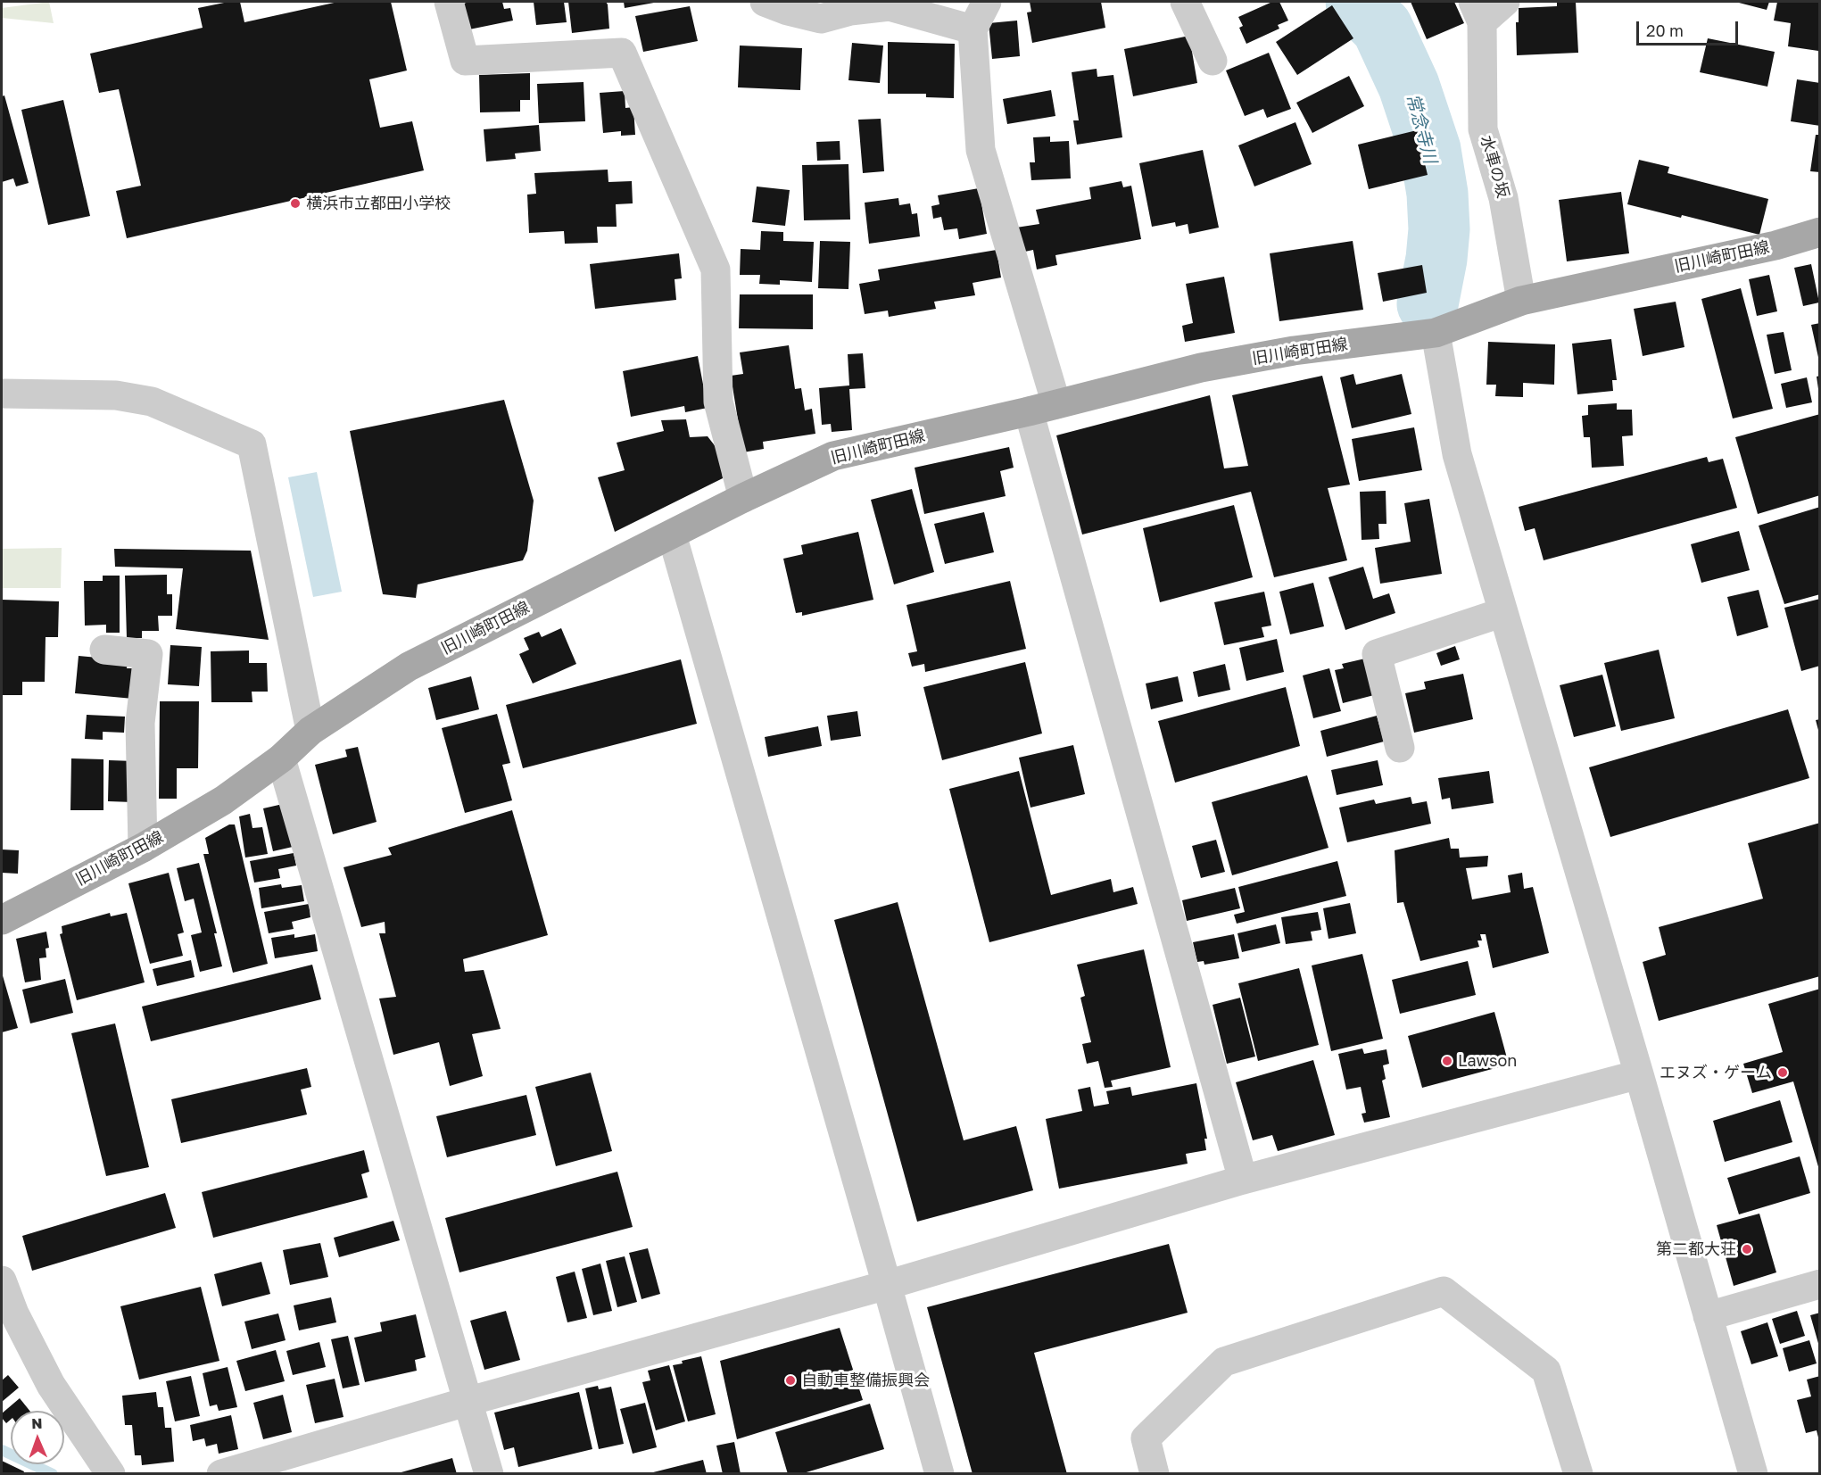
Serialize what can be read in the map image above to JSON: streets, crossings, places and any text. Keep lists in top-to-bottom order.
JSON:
{
  "streets": {
    "main road": ["旧川崎町田線"],
    "street": ["水車の坂"]
  },
  "crossings": [
    ["水車の坂", "旧川崎町田線"]
  ],
  "water": ["常念寺川"],
  "places": [
    "横浜市立都田小学校",
    "Lawson",
    "エヌズ・ゲーム",
    "第二都大荘",
    "自動車整備振興会"
  ],
  "scale_bar": "20 m",
  "north": "top"
}
